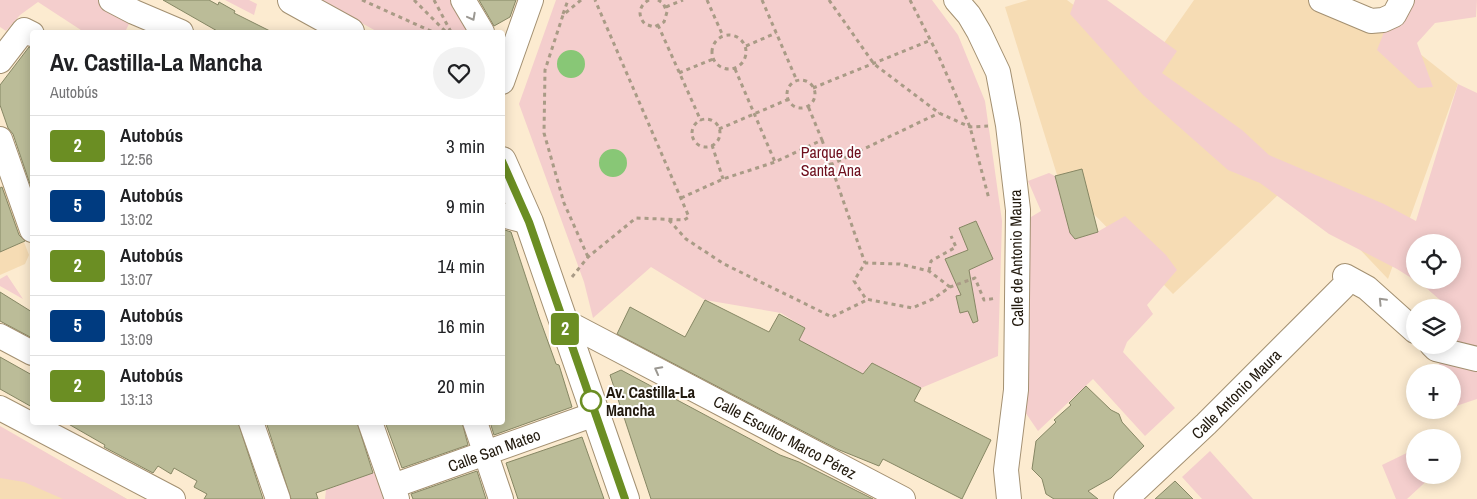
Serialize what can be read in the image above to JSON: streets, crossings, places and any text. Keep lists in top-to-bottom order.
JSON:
{
  "streets": {
    "street": [
      "Calle de Antonio Maura",
      "Calle Antonio Maura",
      "Calle Escultor Marco Pérez",
      "Calle San Mateo"
    ]
  },
  "one_way": ["Calle Antonio Maura", "Calle Escultor Marco Pérez"],
  "parks": ["Parque de Santa Ana"],
  "places": ["Av. Castilla-La Mancha"],
  "lines": ["bus line 2"],
  "page": {
    "on_map": "2",
    "heading": ["Av. Castilla-La Mancha", "Autobús"],
    "list": [
      {
        "mark": "2",
        "name": "Autobús",
        "note": "12:56",
        "value": "3 min"
      },
      {
        "mark": "5",
        "name": "Autobús",
        "note": "13:02",
        "value": "9 min"
      },
      {
        "mark": "2",
        "name": "Autobús",
        "note": "13:07",
        "value": "14 min"
      },
      {
        "mark": "5",
        "name": "Autobús",
        "note": "13:09",
        "value": "16 min"
      },
      {
        "mark": "2",
        "name": "Autobús",
        "note": "13:13",
        "value": "20 min"
      }
    ],
    "map_buttons": ["+", "−"]
  }
}
